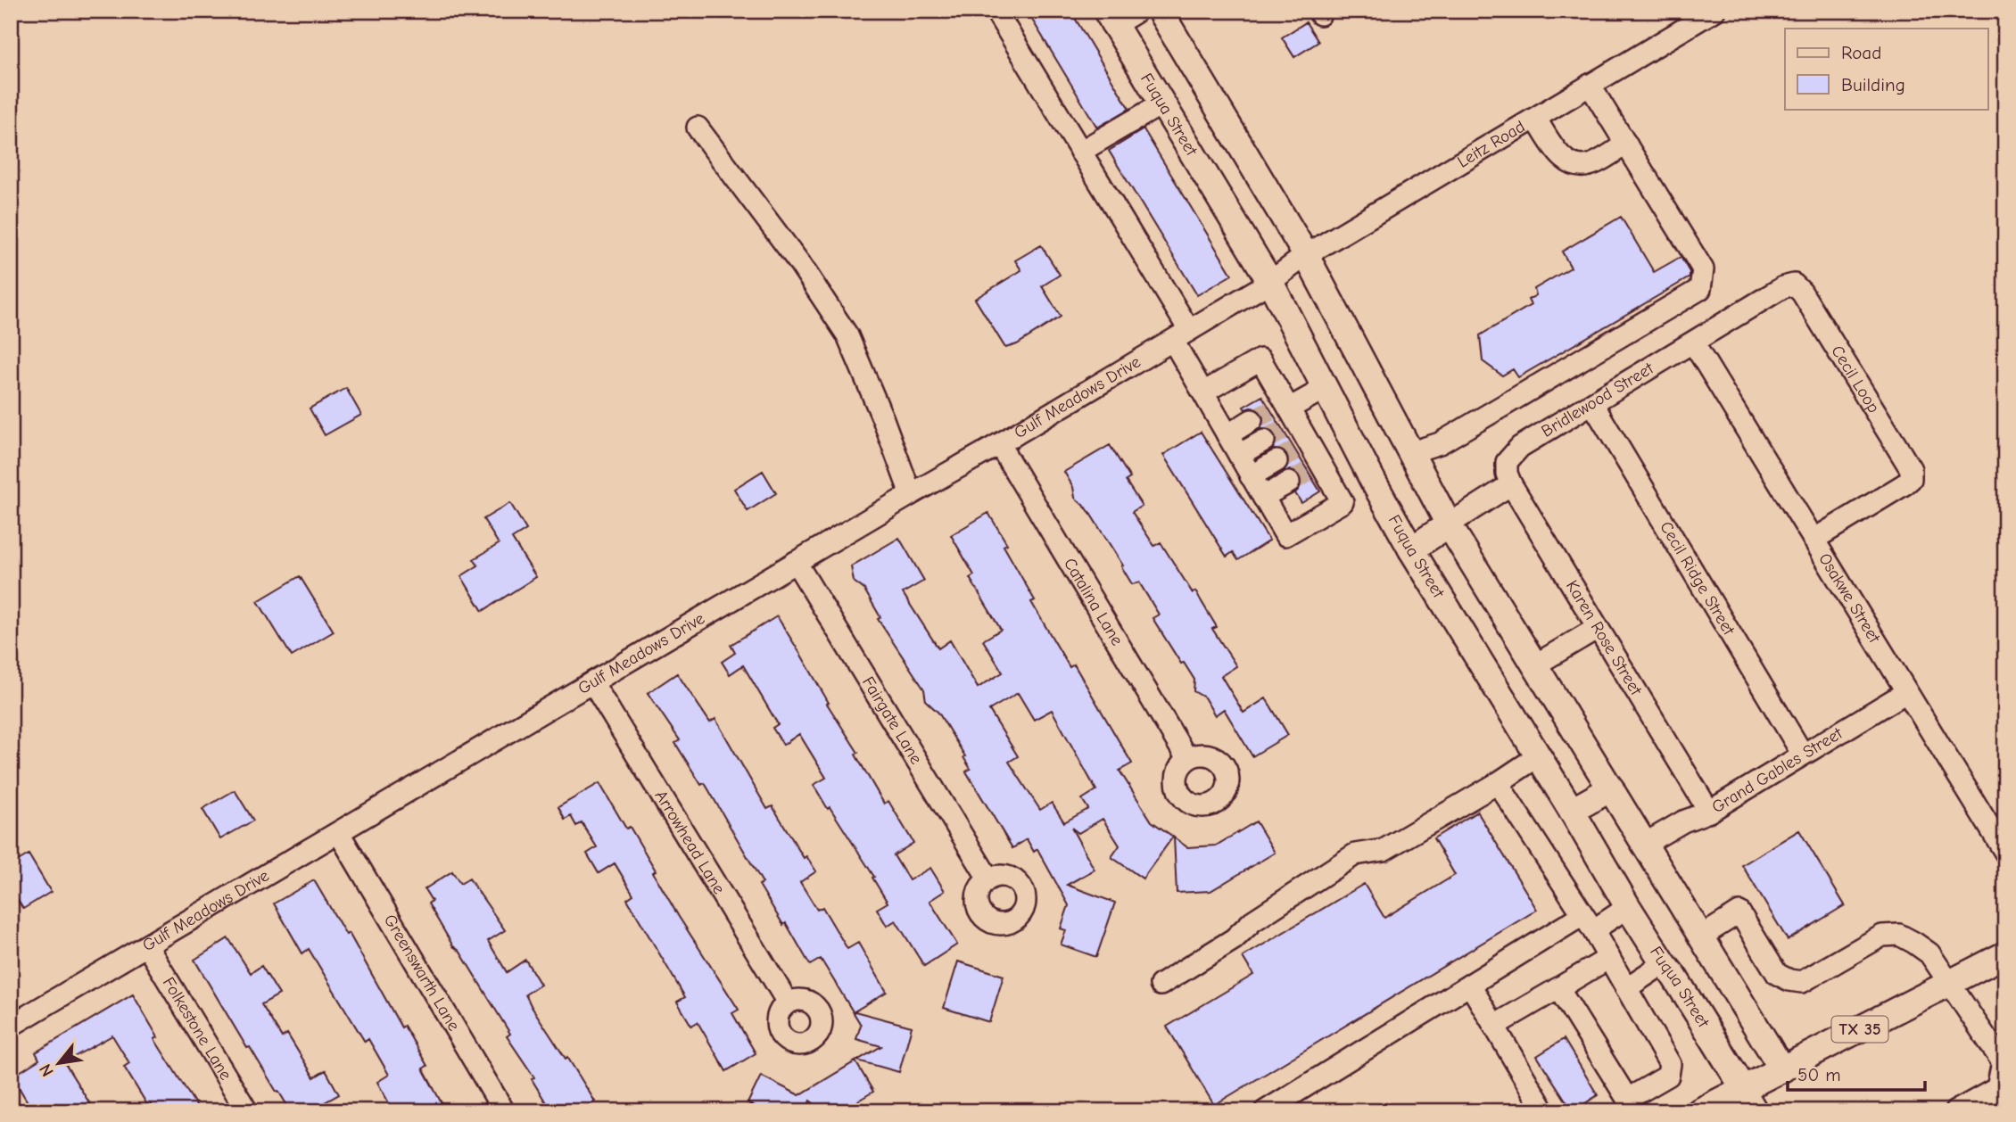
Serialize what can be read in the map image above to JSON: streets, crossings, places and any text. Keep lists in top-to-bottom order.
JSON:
{
  "streets": {
    "main road": ["Fuqua Street", "TX 35"],
    "street": [
      "Leitz Road",
      "Cecil Loop",
      "Gulf Meadows Drive",
      "Bridlewood Street",
      "Cecil Ridge Street",
      "Osakwe Street",
      "Catalina Lane",
      "Karen Rose Street",
      "Fairgate Lane",
      "Grand Gables Street",
      "Arrowhead Lane",
      "Greenswarth Lane",
      "Folkestone Lane"
    ]
  },
  "crossings": [
    ["Fuqua Street", "Leitz Road"],
    ["Fuqua Street", "Gulf Meadows Drive"],
    ["Fuqua Street", "TX 35"],
    ["Leitz Road", "Gulf Meadows Drive"],
    ["Cecil Loop", "Bridlewood Street"],
    ["Cecil Loop", "Osakwe Street"],
    ["Gulf Meadows Drive", "Catalina Lane"],
    ["Gulf Meadows Drive", "Fairgate Lane"],
    ["Gulf Meadows Drive", "Arrowhead Lane"],
    ["Gulf Meadows Drive", "Greenswarth Lane"],
    ["Gulf Meadows Drive", "Folkestone Lane"],
    ["Bridlewood Street", "Cecil Ridge Street"],
    ["Bridlewood Street", "Osakwe Street"],
    ["Bridlewood Street", "Karen Rose Street"],
    ["Cecil Ridge Street", "Grand Gables Street"],
    ["Osakwe Street", "Grand Gables Street"],
    ["Karen Rose Street", "Grand Gables Street"]
  ],
  "legend": ["Road", "Building"],
  "scale_bar": "50 m",
  "north": "bottom left"
}
